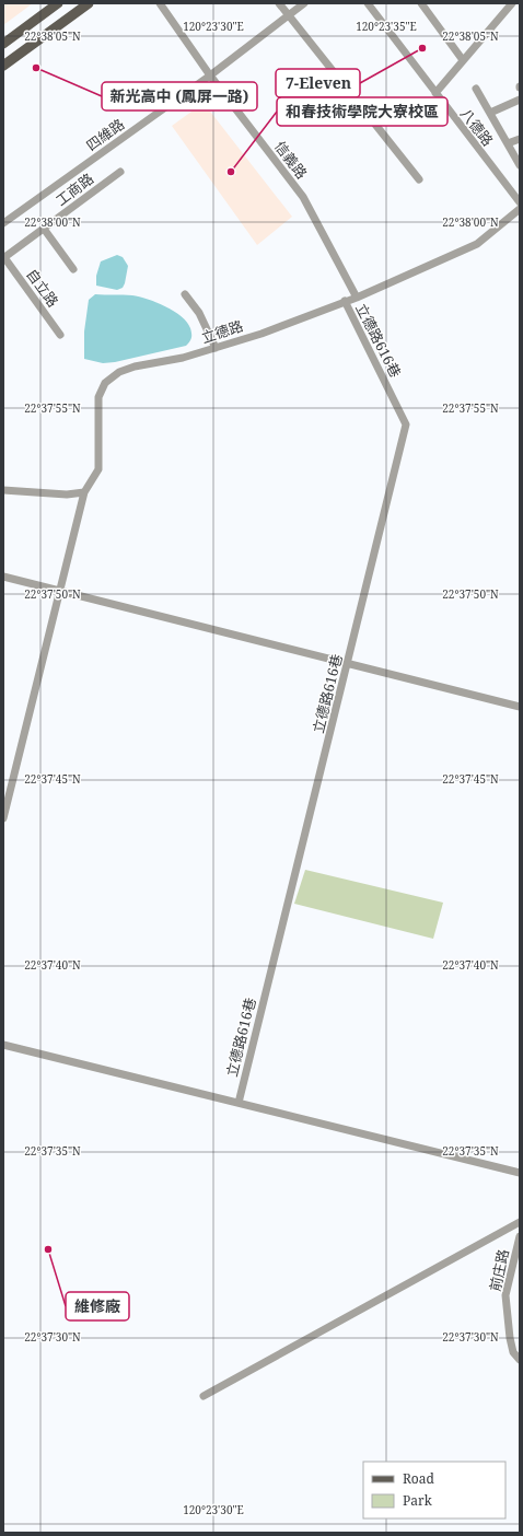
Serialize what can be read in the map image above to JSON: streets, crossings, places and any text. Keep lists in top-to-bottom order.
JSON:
{
  "streets": {
    "street": [
      "八德路",
      "四維路",
      "信義路",
      "工商路",
      "自立路",
      "立德路",
      "立德路616巷",
      "前庄路"
    ]
  },
  "crossings": [
    ["四維路", "信義路"],
    ["信義路", "立德路"],
    ["工商路", "自立路"],
    ["立德路", "立德路616巷"]
  ],
  "places": [
    "7-Eleven",
    "新光高中 (鳳屏一路)",
    "和春技術學院大寮校區",
    "維修廠"
  ],
  "legend": ["Road", "Park"],
  "coordinates": [
    "120°23'30\"E",
    "120°23'35\"E",
    "22°38'05\"N",
    "22°38'00\"N",
    "22°37'55\"N",
    "22°37'50\"N",
    "22°37'45\"N",
    "22°37'40\"N",
    "22°37'35\"N",
    "22°37'30\"N"
  ]
}
